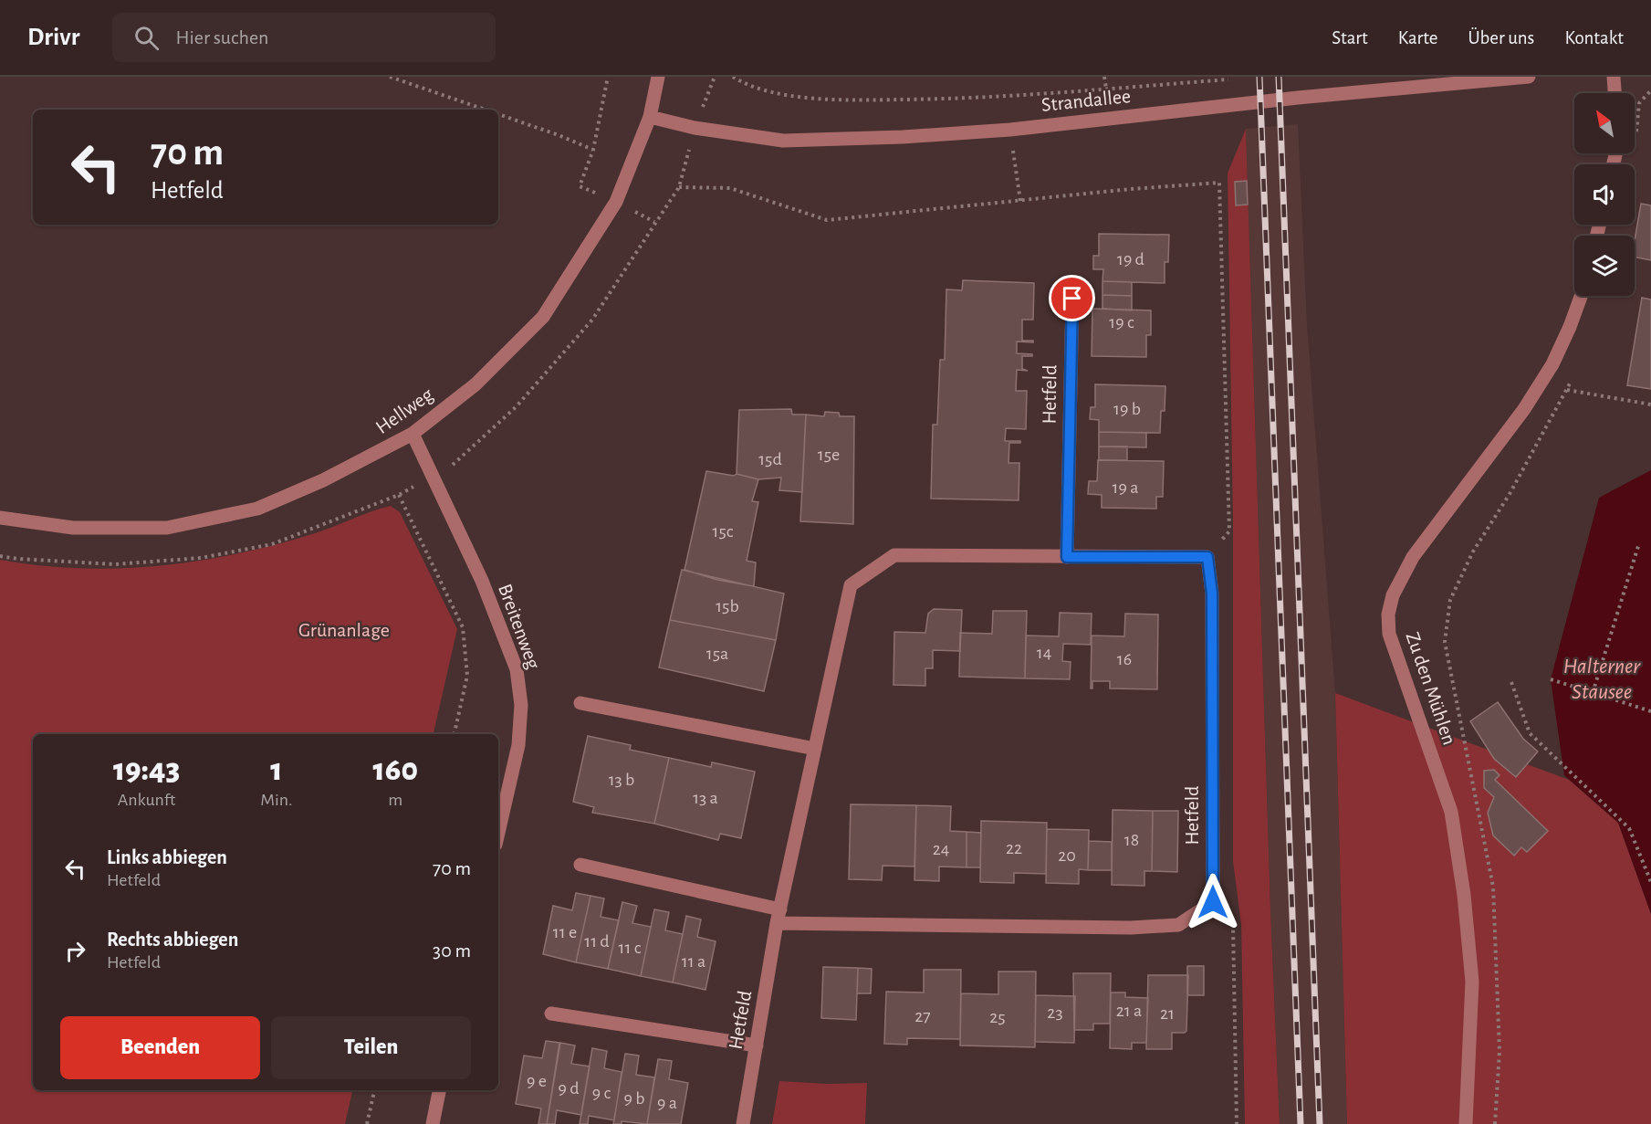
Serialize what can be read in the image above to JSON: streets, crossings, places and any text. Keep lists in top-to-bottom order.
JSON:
{
  "streets": {
    "street": [
      "Strandallee",
      "Hetfeld",
      "Hellweg",
      "Breitenweg",
      "Zu den Mühlen"
    ]
  },
  "crossings": [
    ["Strandallee", "Hellweg"],
    ["Hellweg", "Breitenweg"]
  ],
  "water": ["Halterner Stausee"],
  "parks": ["Grünanlage"],
  "house_numbers": [
    "19 d",
    "19 c",
    "19 b",
    "15e",
    "15d",
    "19 a",
    "15c",
    "15b",
    "14",
    "15a",
    "16",
    "13 b",
    "13 a",
    "18",
    "22",
    "24",
    "20",
    "11 e",
    "11 d",
    "11 c",
    "11 a",
    "21 a",
    "23",
    "21",
    "27",
    "25",
    "9 e",
    "9 d",
    "9 c",
    "9 b",
    "9 a"
  ],
  "north": "top left",
  "page": {
    "header": "Drivr",
    "search": "Hier suchen",
    "nav": [
      "Start",
      "Karte",
      "Über uns",
      "Kontakt"
    ],
    "turn": ["70 m", "Hetfeld"],
    "eta": [
      "19:43",
      "Ankunft",
      "1",
      "Min.",
      "160",
      "m"
    ],
    "list": [
      {
        "name": "Links abbiegen",
        "note": "Hetfeld",
        "value": "70 m"
      },
      {
        "name": "Rechts abbiegen",
        "note": "Hetfeld",
        "value": "30 m"
      }
    ],
    "buttons": ["Beenden", "Teilen"]
  }
}
